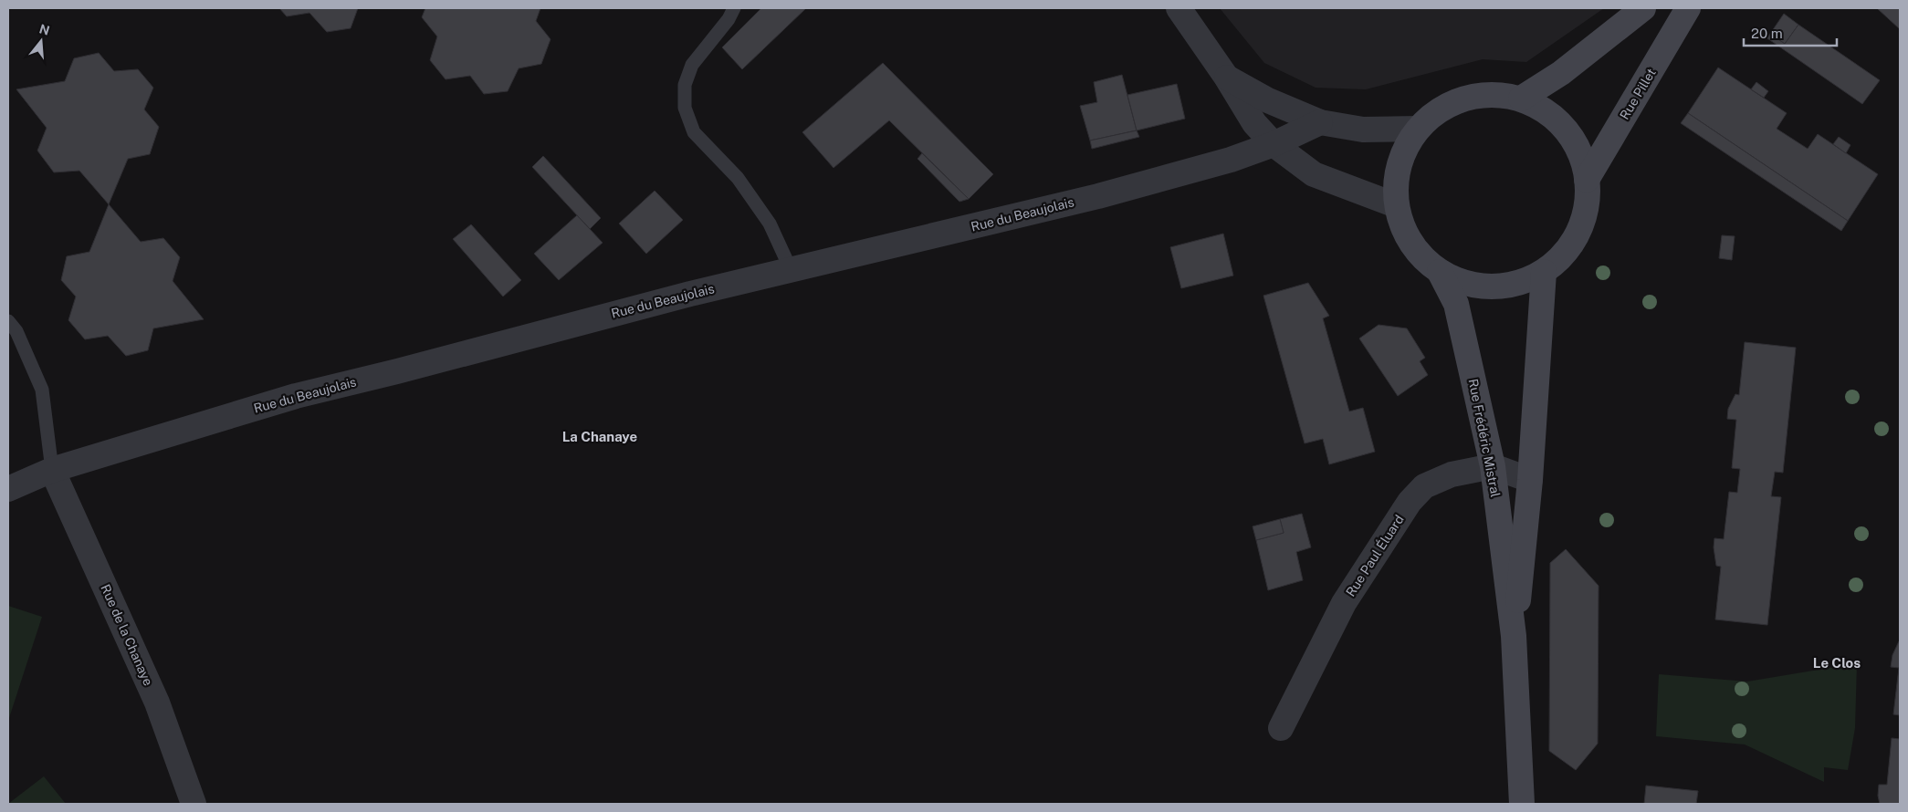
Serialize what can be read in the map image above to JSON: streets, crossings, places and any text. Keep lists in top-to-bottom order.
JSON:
{
  "streets": {
    "street": [
      "Rue Pillet",
      "Rue du Beaujolais",
      "Rue Frédéric Mistral",
      "Rue Paul Éluard",
      "Rue de la Chanaye"
    ]
  },
  "crossings": [
    ["Rue du Beaujolais", "Rue de la Chanaye"],
    ["Rue Frédéric Mistral", "Rue Paul Éluard"]
  ],
  "districts": ["La Chanaye", "Le Clos"],
  "scale_bar": "20 m",
  "north": "top"
}
